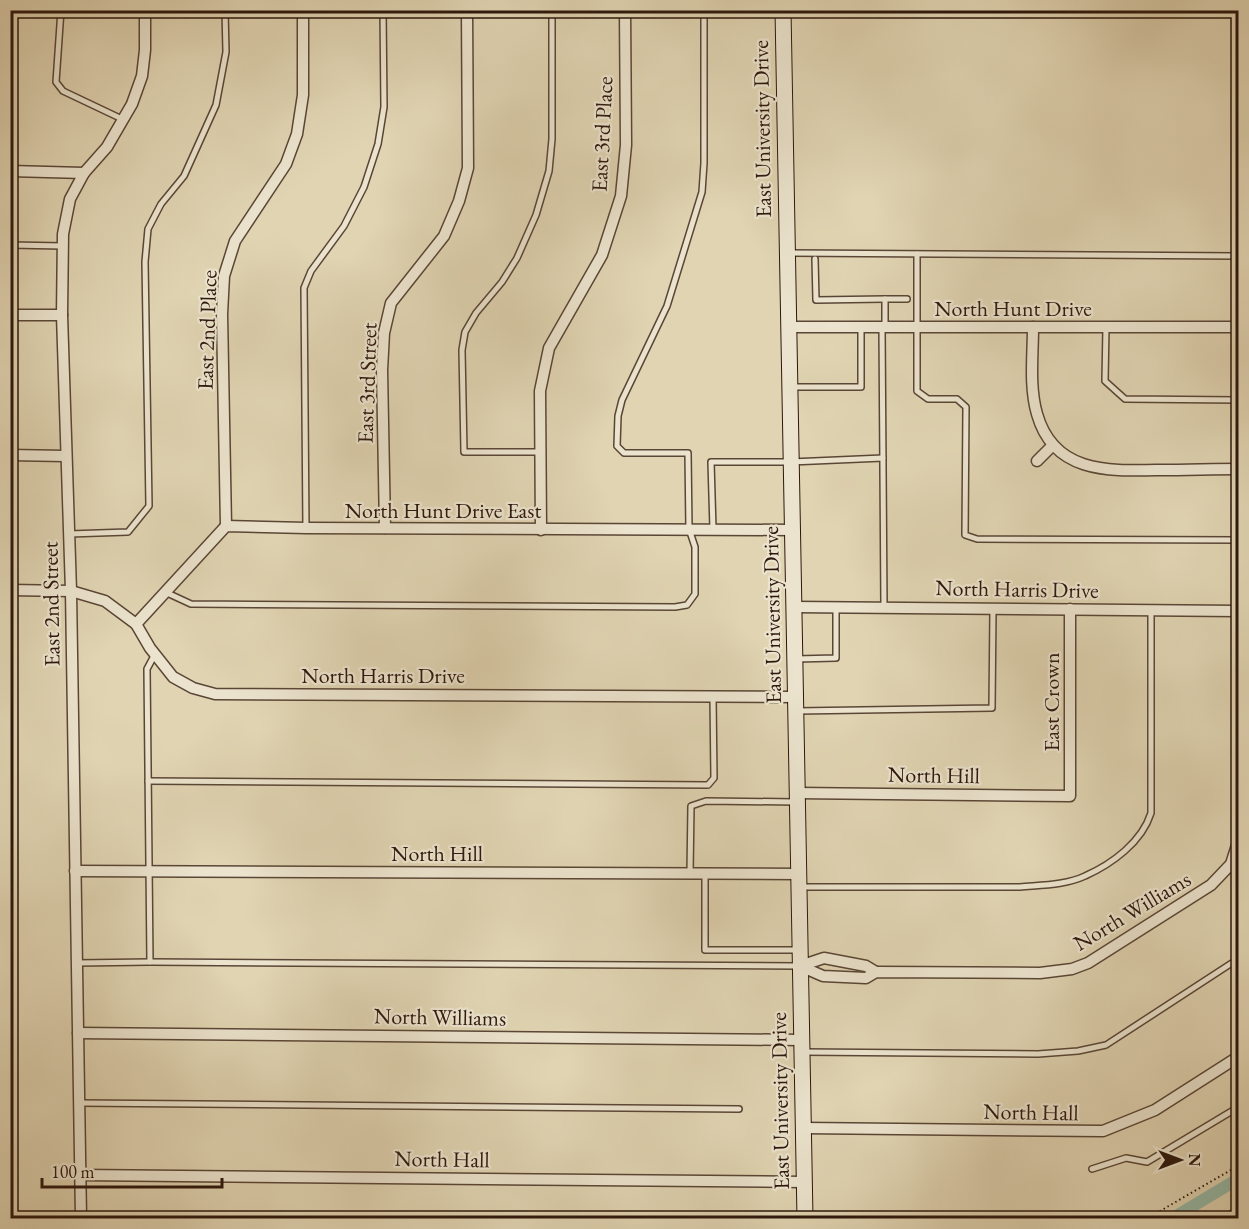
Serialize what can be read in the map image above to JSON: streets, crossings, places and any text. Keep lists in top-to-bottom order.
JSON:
{
  "streets": {
    "main road": ["East University Drive"],
    "street": [
      "East 3rd Place",
      "North Hunt Drive",
      "East 2nd Place",
      "East 3rd Street",
      "North Hunt Drive East",
      "North Harris Drive",
      "East 2nd Street",
      "East Crown",
      "North Hill",
      "North Williams",
      "North Hall"
    ]
  },
  "crossings": [
    ["East University Drive", "North Hunt Drive"],
    ["East University Drive", "North Hunt Drive East"],
    ["East University Drive", "North Harris Drive"],
    ["East University Drive", "North Hill"],
    ["East University Drive", "North Williams"],
    ["East University Drive", "North Hall"],
    ["East 3rd Place", "North Hunt Drive East"],
    ["East 2nd Place", "North Hunt Drive East"],
    ["East 3rd Street", "North Hunt Drive East"],
    ["North Harris Drive", "East 2nd Street"],
    ["North Harris Drive", "East Crown"],
    ["East 2nd Street", "North Hill"],
    ["East 2nd Street", "North Williams"],
    ["East 2nd Street", "North Hall"],
    ["East Crown", "North Hill"]
  ],
  "scale_bar": "100 m",
  "north": "right"
}
